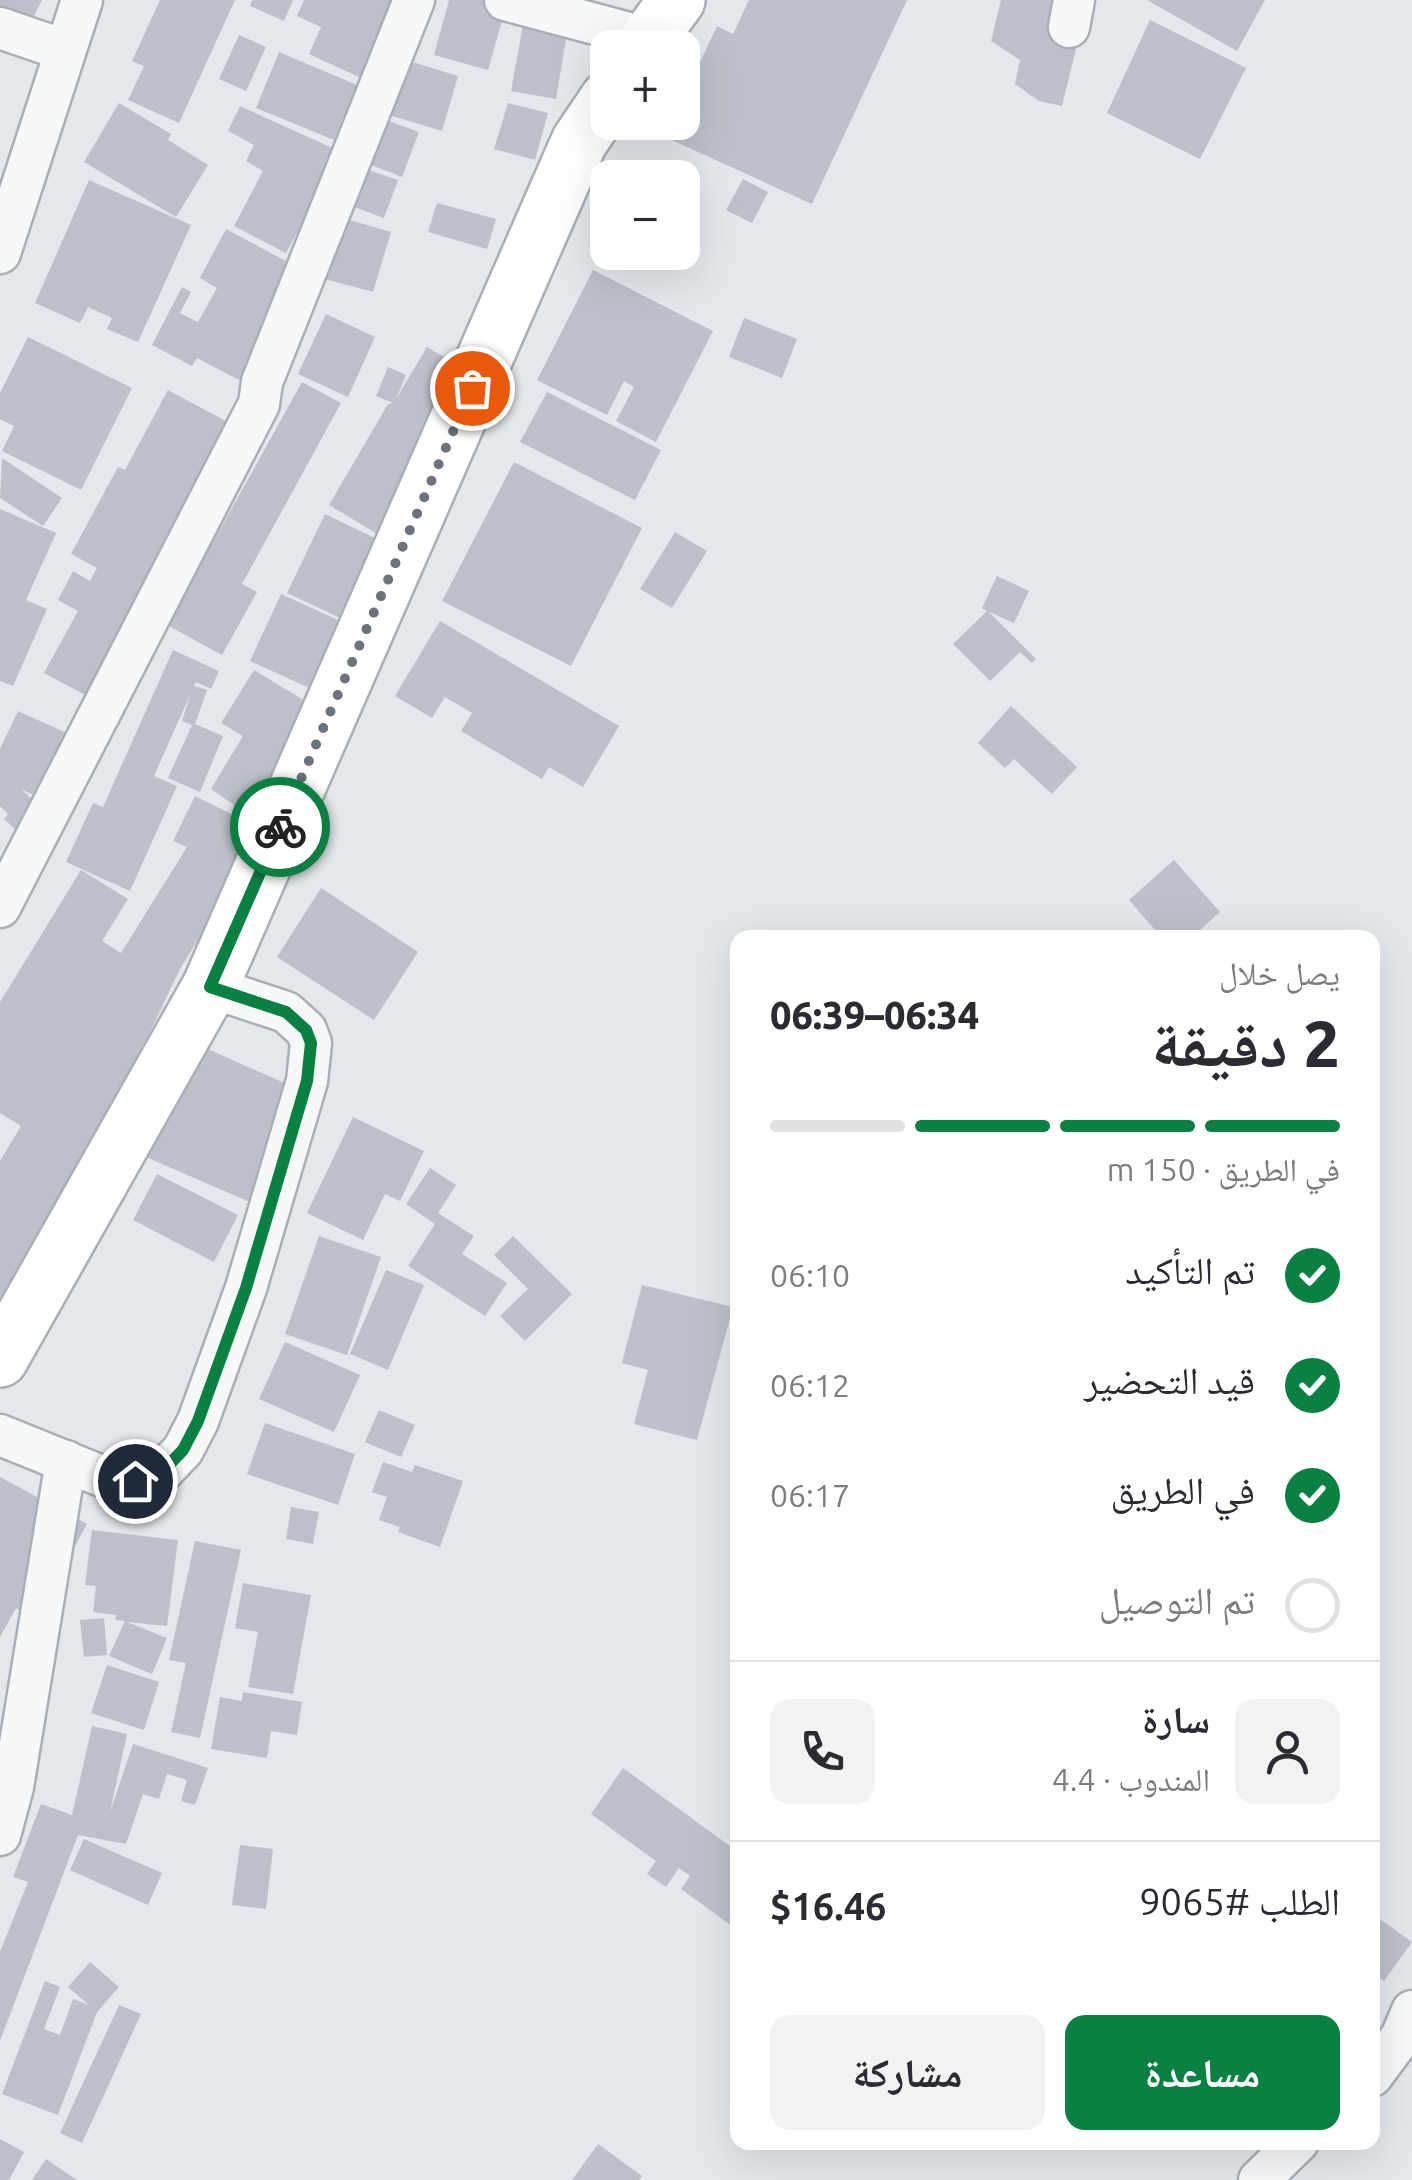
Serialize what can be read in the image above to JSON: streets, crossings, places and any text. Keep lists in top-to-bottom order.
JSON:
{
  "page": {
    "map_buttons": ["+", "−"],
    "heading": ["2 دقيقة", "يصل خلال", "06:34–06:39"],
    "panel": [
      "سارة",
      "المندوب · 4.4",
      "الطلب #9065",
      "$16.46"
    ],
    "bar": "في الطريق · 150 m",
    "list": [
      ["تم التأكيد", "06:10"],
      ["قيد التحضير", "06:12"],
      ["في الطريق", "06:17"],
      "تم التوصيل"
    ],
    "buttons": ["مساعدة", "مشاركة"]
  }
}
